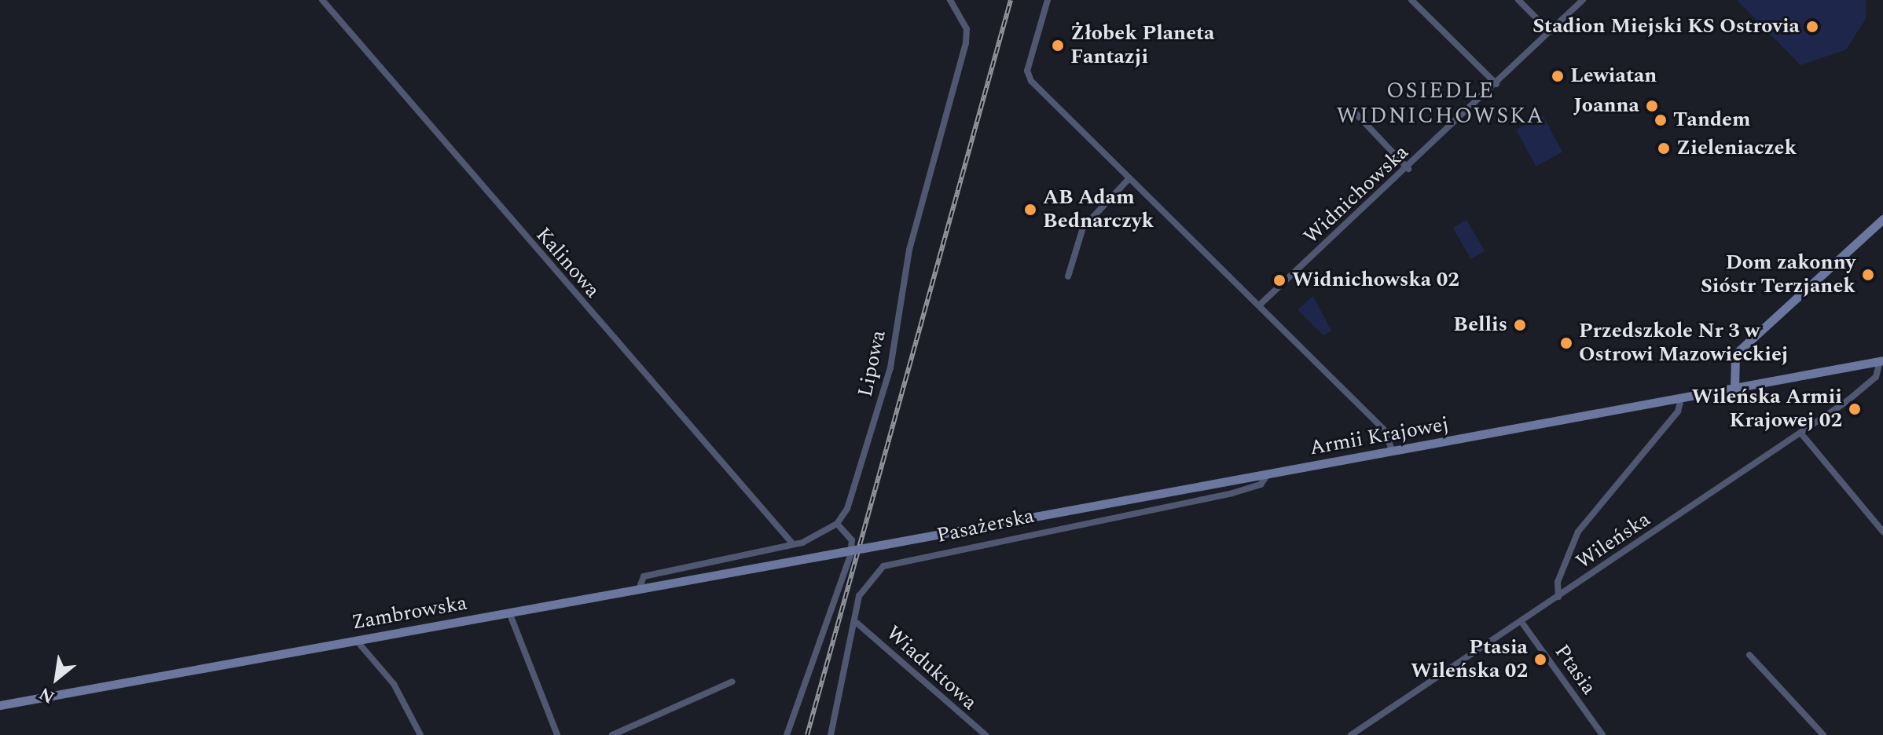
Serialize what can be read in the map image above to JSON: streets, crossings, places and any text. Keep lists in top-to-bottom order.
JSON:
{
  "streets": {
    "main road": ["Armii Krajowej", "Zambrowska"],
    "street": [
      "Widnichowska",
      "Kalinowa",
      "Lipowa",
      "Pasażerska",
      "Wileńska",
      "Wiaduktowa",
      "Ptasia"
    ]
  },
  "crossings": [
    ["Armii Krajowej", "Pasażerska"],
    ["Armii Krajowej", "Wileńska"],
    ["Armii Krajowej", "Zambrowska"],
    ["Pasażerska", "Wiaduktowa"],
    ["Wileńska", "Ptasia"]
  ],
  "districts": ["OSIEDLE WIDNICHOWSKA"],
  "places": [
    "Stadion Miejski KS Ostrovia",
    "Żłobek Planeta Fantazji",
    "Lewiatan",
    "Joanna",
    "Tandem",
    "Zieleniaczek",
    "AB Adam Bednarczyk",
    "Dom zakonny Sióstr Terzjanek",
    "Widnichowska 02",
    "Bellis",
    "Przedszkole Nr 3 w Ostrowi Mazowieckiej",
    "Wileńska Armii Krajowej 02",
    "Ptasia Wileńska 02"
  ],
  "north": "bottom left"
}
